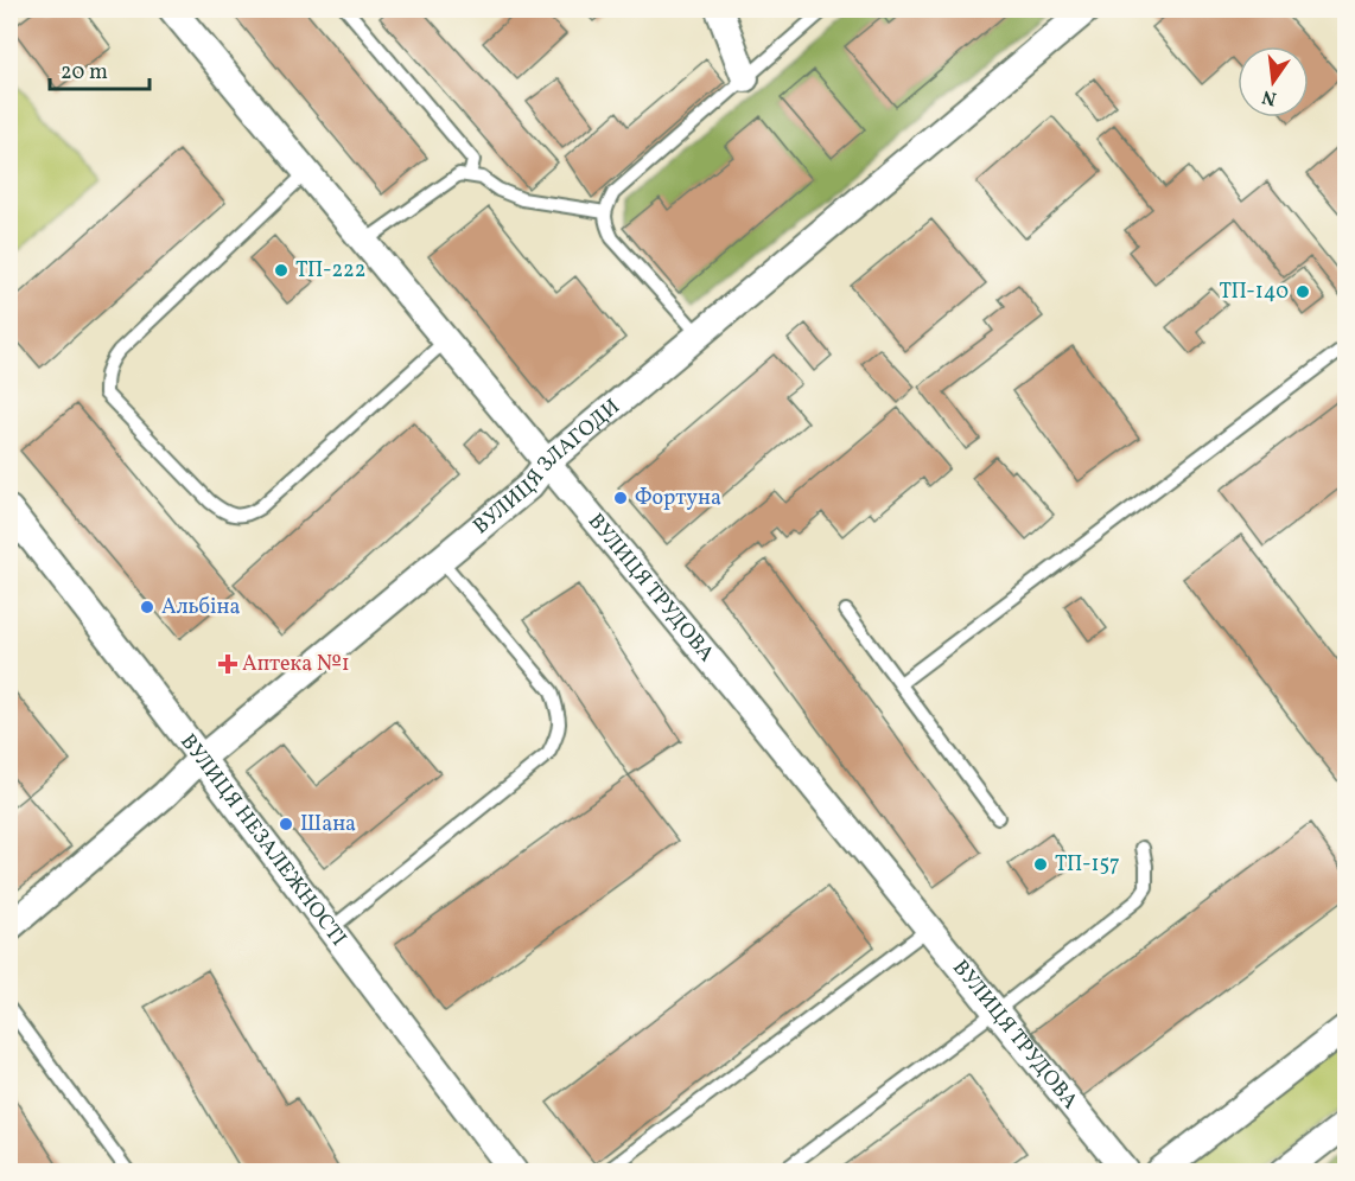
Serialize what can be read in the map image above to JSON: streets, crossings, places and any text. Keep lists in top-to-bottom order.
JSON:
{
  "streets": {
    "street": ["ВУЛИЦЯ ЗЛАГОДИ", "ВУЛИЦЯ ТРУДОВА", "ВУЛИЦЯ НЕЗАЛЕЖНОСТІ"]
  },
  "crossings": [
    ["ВУЛИЦЯ ЗЛАГОДИ", "ВУЛИЦЯ ТРУДОВА"],
    ["ВУЛИЦЯ ЗЛАГОДИ", "ВУЛИЦЯ НЕЗАЛЕЖНОСТІ"]
  ],
  "places": {
    "other": [
      "ТП-222",
      "ТП-140",
      "Фортуна",
      "Альбіна",
      "Шана",
      "ТП-157"
    ],
    "health": ["Аптека №1"]
  },
  "scale_bar": "20 m",
  "north": "bottom"
}
